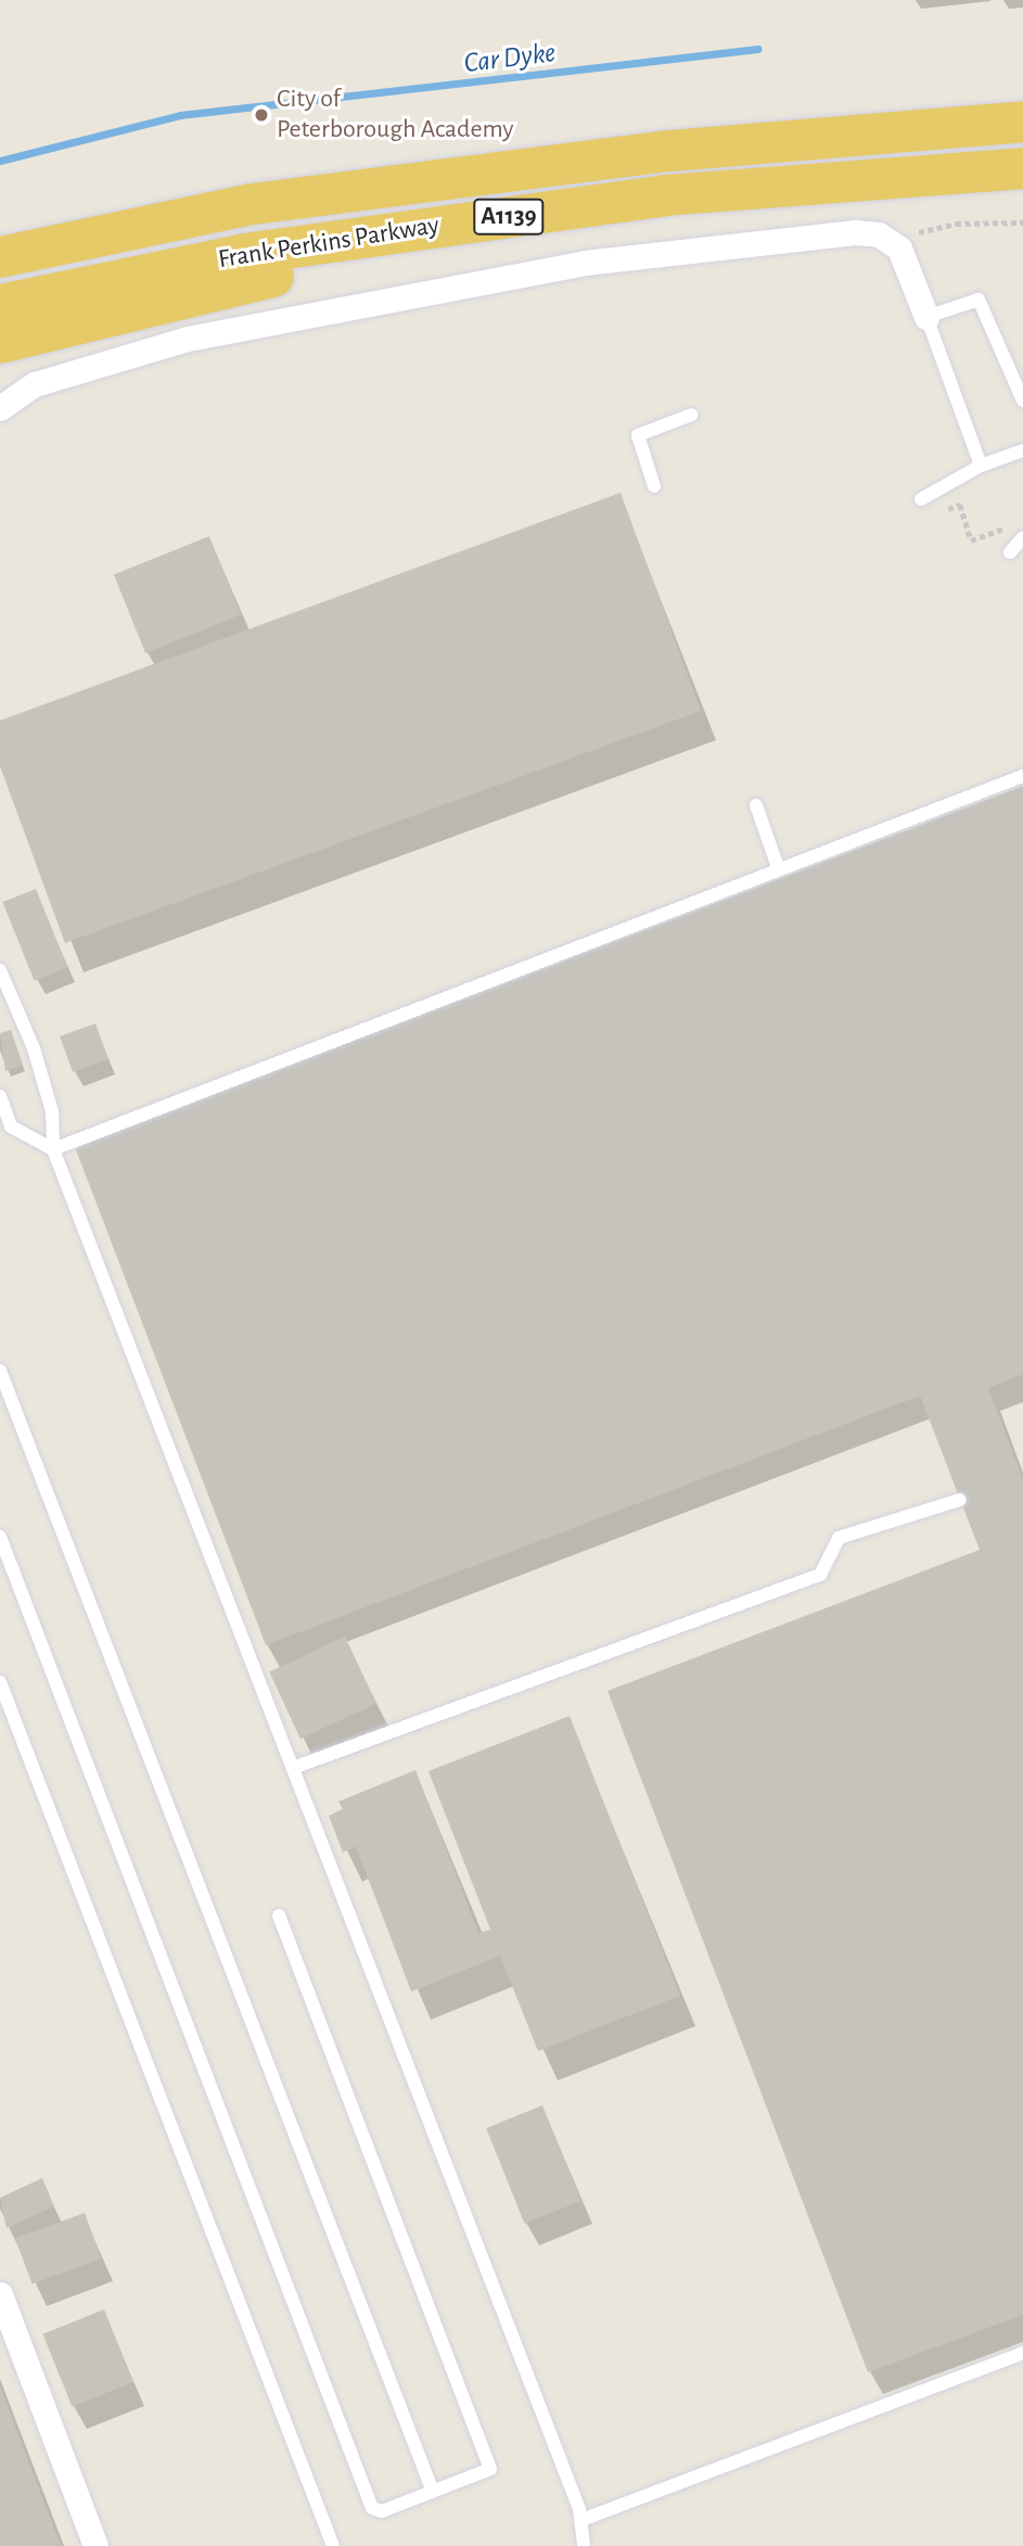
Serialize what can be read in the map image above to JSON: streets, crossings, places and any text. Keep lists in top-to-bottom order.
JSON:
{
  "streets": {
    "highway": ["A1139", "Frank Perkins Parkway"]
  },
  "water": ["Car Dyke"],
  "places": ["City of Peterborough Academy"]
}
